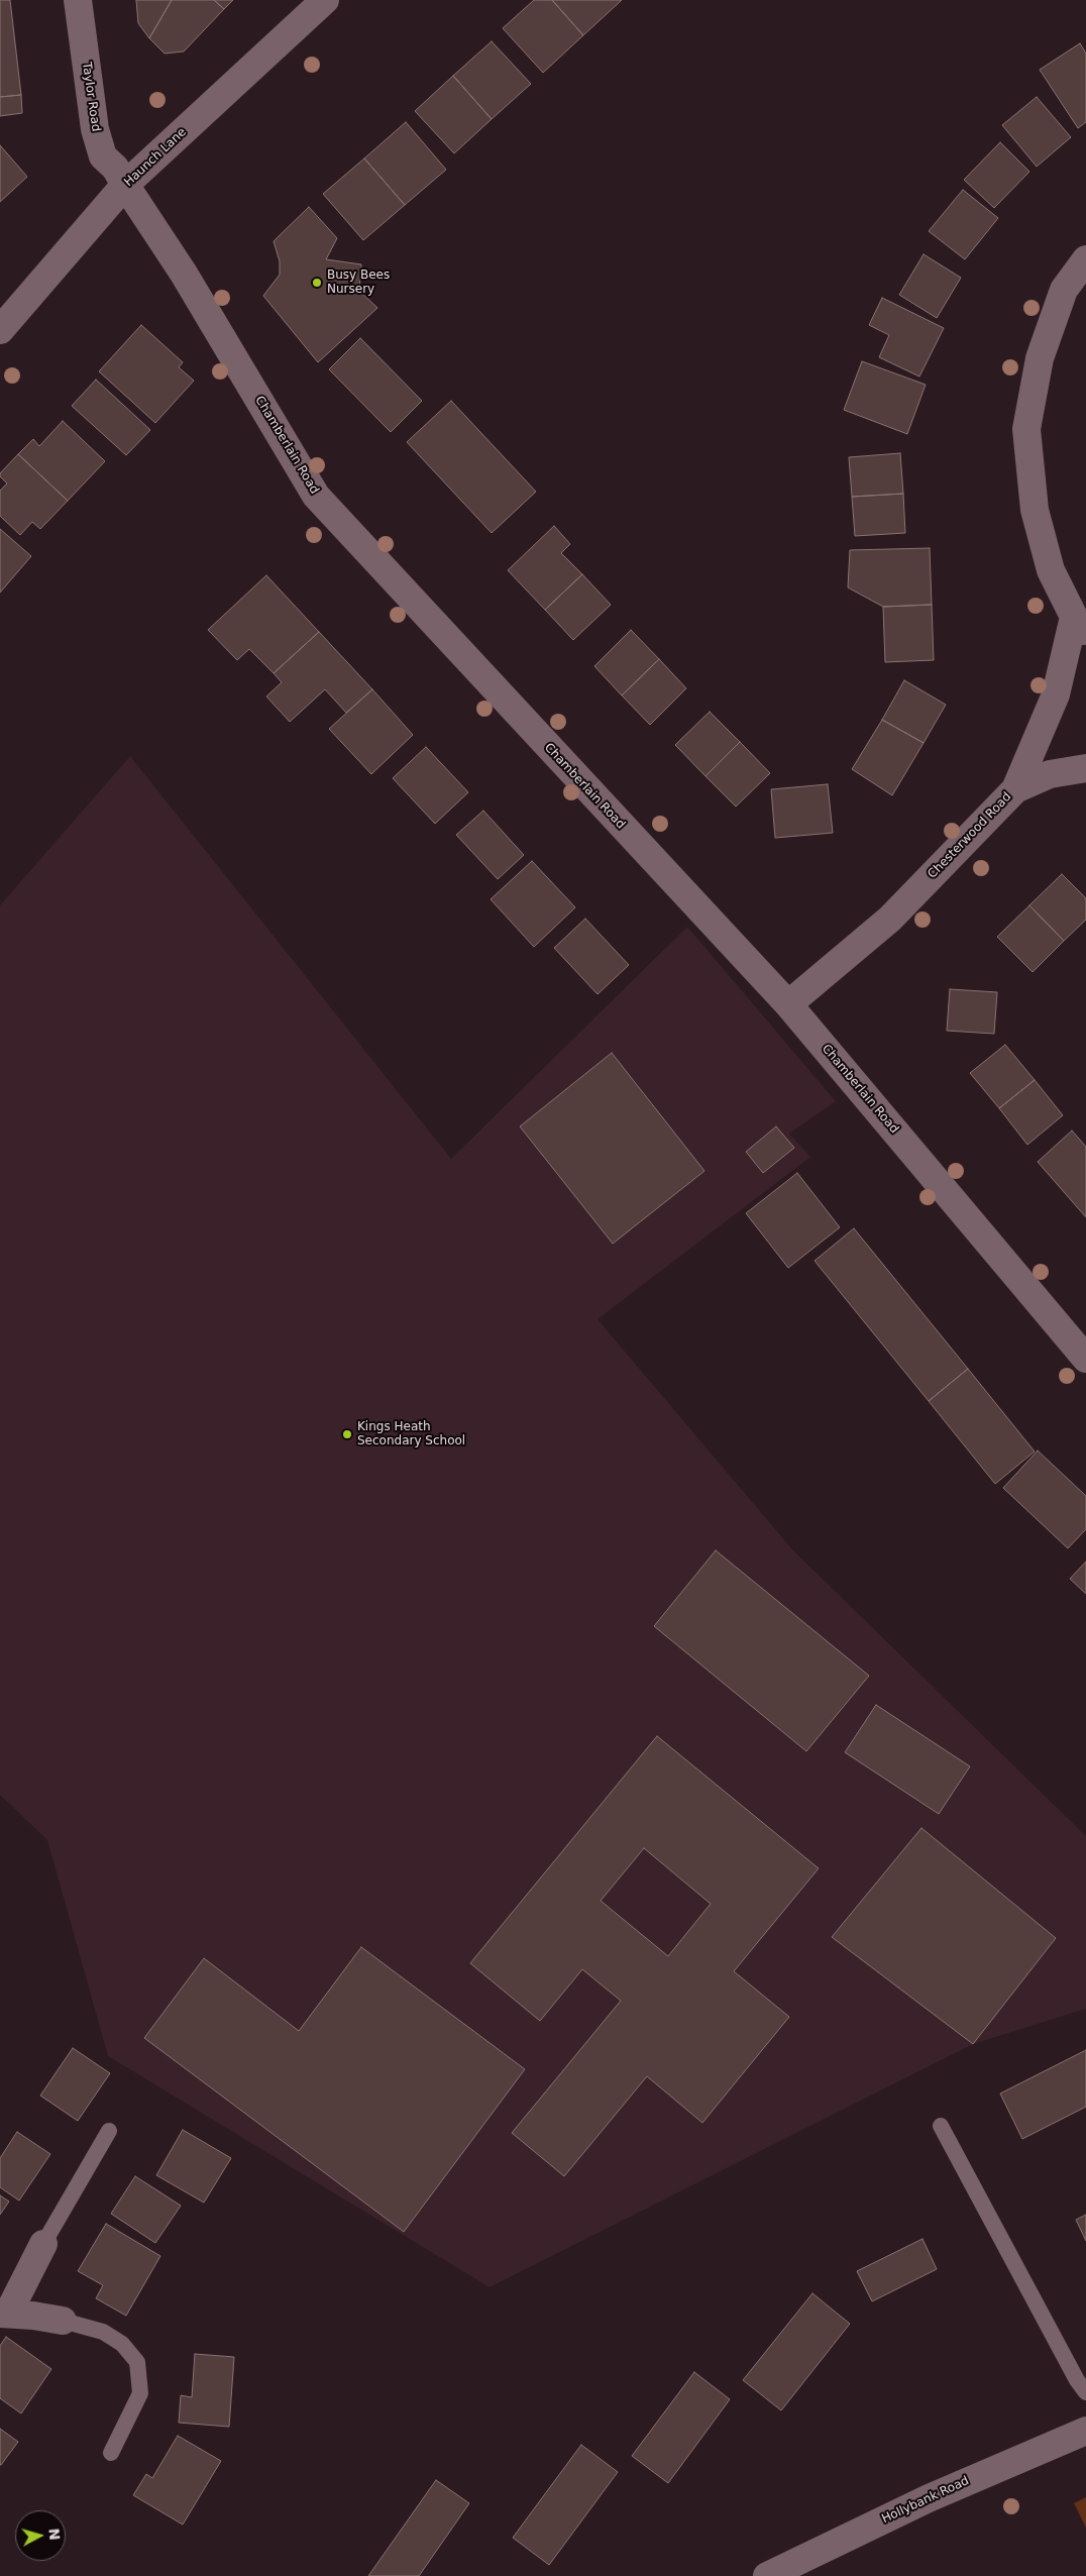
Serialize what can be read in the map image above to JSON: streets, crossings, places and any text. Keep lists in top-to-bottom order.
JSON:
{
  "streets": {
    "street": [
      "Taylor Road",
      "Haunch Lane",
      "Chamberlain Road",
      "Chesterwood Road",
      "Hollybank Road"
    ]
  },
  "crossings": [
    ["Taylor Road", "Haunch Lane"],
    ["Taylor Road", "Chamberlain Road"],
    ["Haunch Lane", "Chamberlain Road"],
    ["Chamberlain Road", "Chesterwood Road"]
  ],
  "places": ["Busy Bees Nursery", "Kings Heath Secondary School"],
  "north": "right"
}
